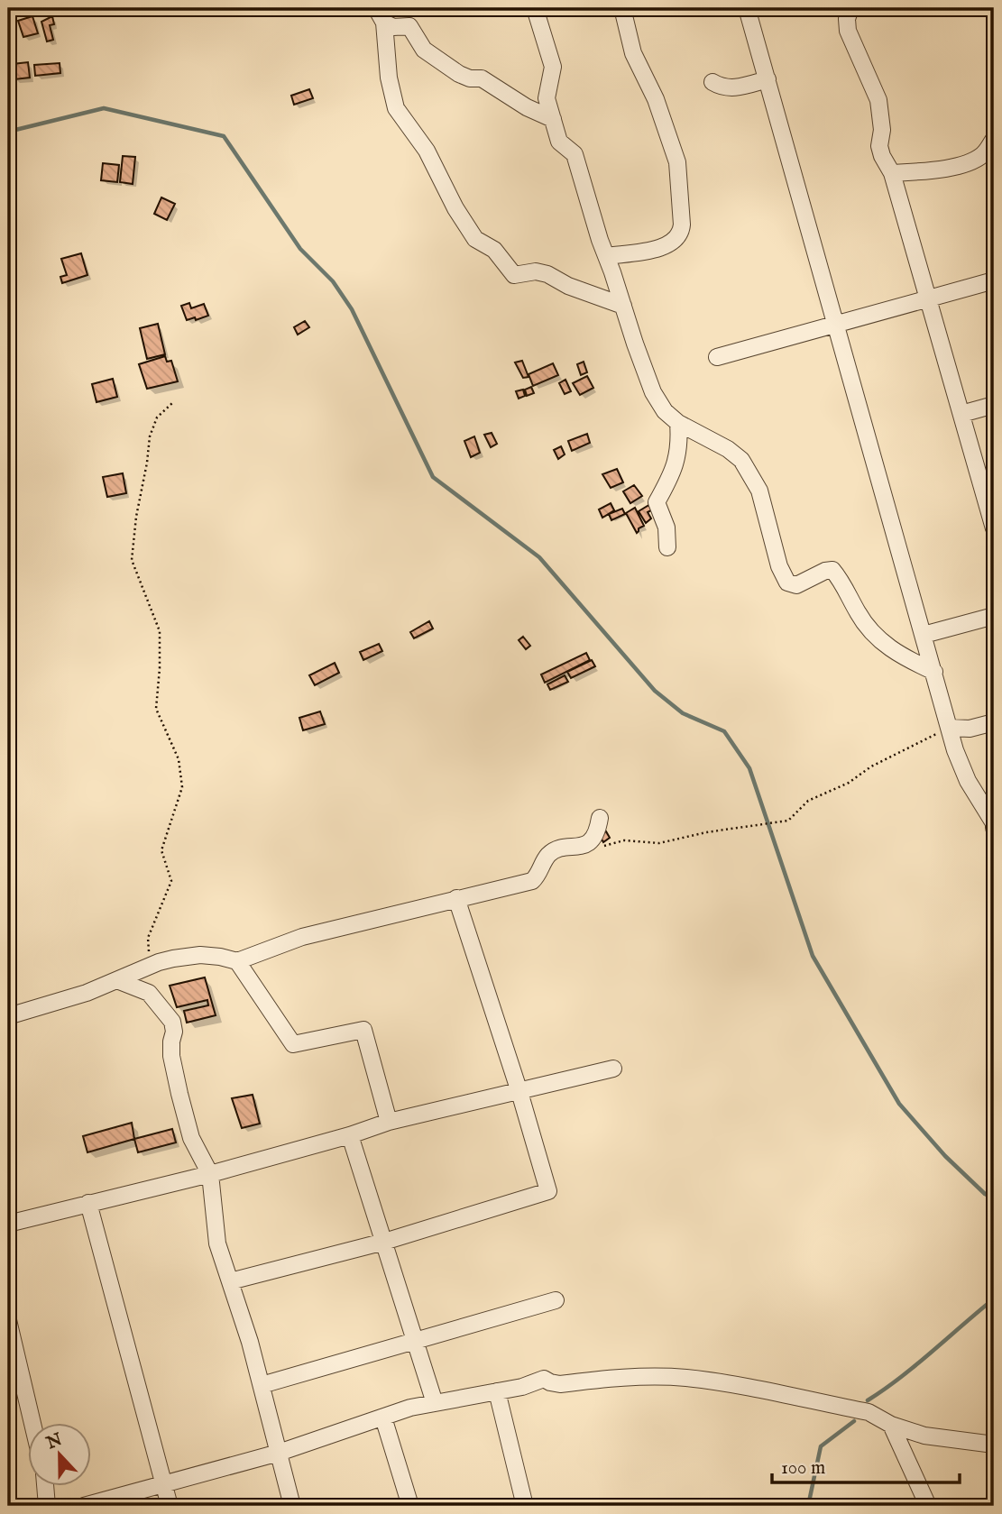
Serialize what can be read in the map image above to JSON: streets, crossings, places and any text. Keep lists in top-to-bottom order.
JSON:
{
  "scale_bar": "100 m",
  "north": "top"
}
